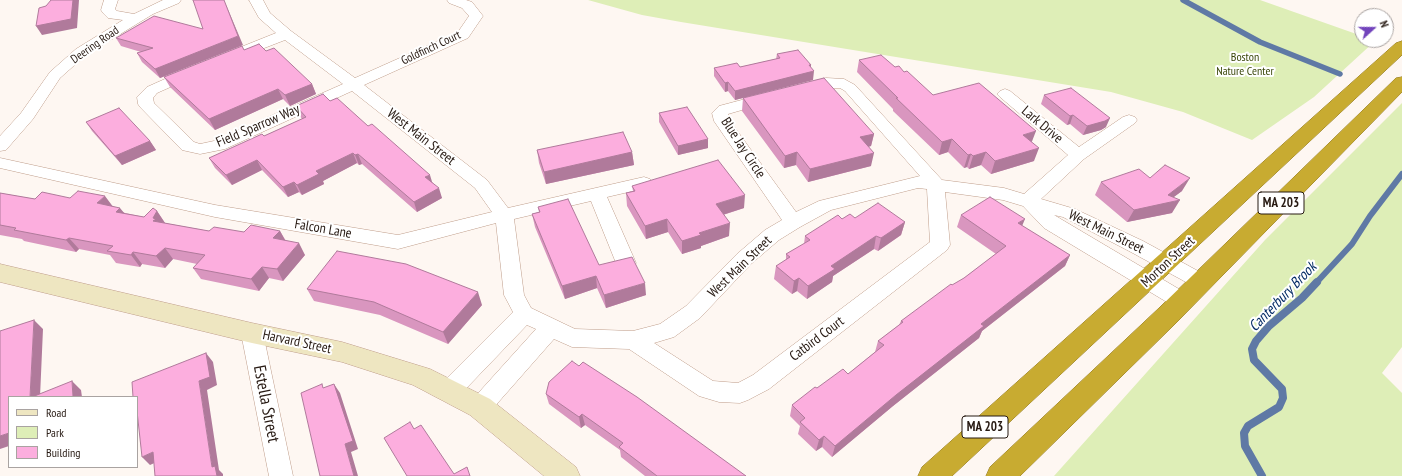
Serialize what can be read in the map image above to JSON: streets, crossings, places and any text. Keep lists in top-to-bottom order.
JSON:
{
  "streets": {
    "highway": ["MA 203", "Morton Street"],
    "main road": ["Harvard Street"],
    "street": [
      "Deering Road",
      "Goldfinch Court",
      "Lark Drive",
      "Field Sparrow Way",
      "West Main Street",
      "Blue Jay Circle",
      "Falcon Lane",
      "Catbird Court",
      "Estella Street"
    ]
  },
  "crossings": [
    ["Goldfinch Court", "Field Sparrow Way"],
    ["Goldfinch Court", "West Main Street"],
    ["Field Sparrow Way", "West Main Street"],
    ["West Main Street", "Blue Jay Circle"],
    ["West Main Street", "MA 203"],
    ["West Main Street", "Falcon Lane"],
    ["West Main Street", "Morton Street"],
    ["West Main Street", "Catbird Court"],
    ["Blue Jay Circle", "Catbird Court"],
    ["Harvard Street", "Estella Street"]
  ],
  "water": ["Canterbury Brook"],
  "parks": ["Boston Nature Center"],
  "legend": ["Road", "Park", "Building"],
  "north": "right"
}
